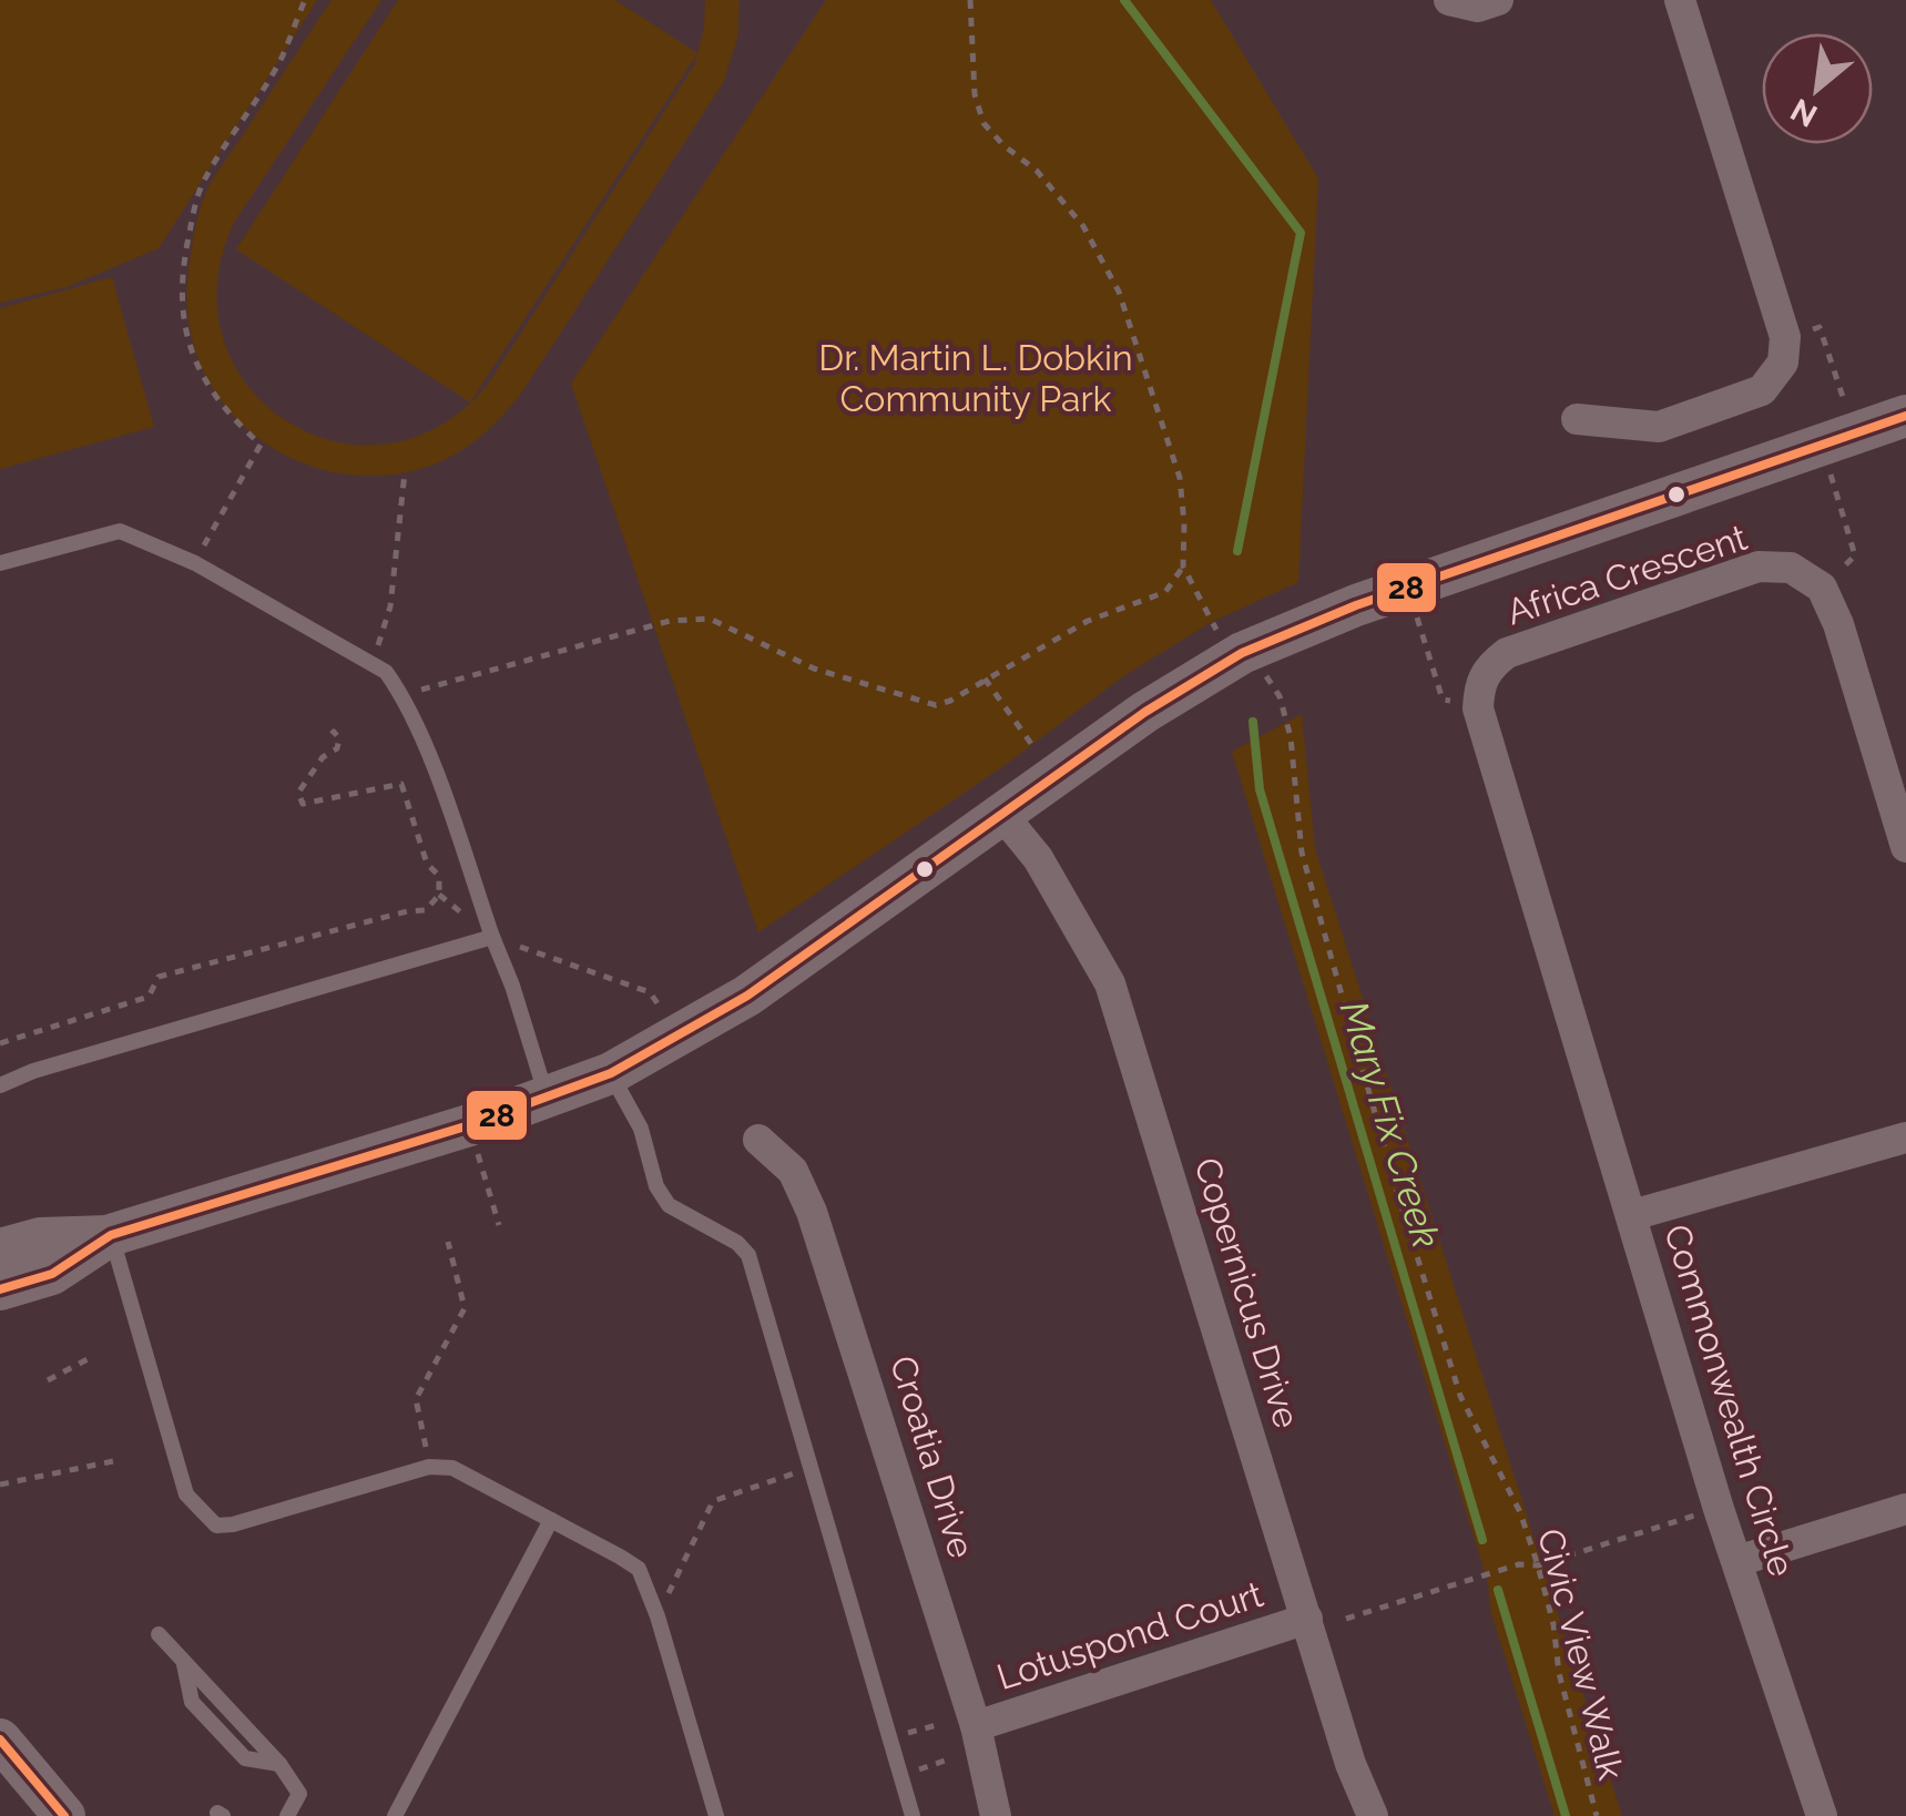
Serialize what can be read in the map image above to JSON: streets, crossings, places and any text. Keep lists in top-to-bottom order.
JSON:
{
  "streets": {
    "street": [
      "Africa Crescent",
      "Copernicus Drive",
      "Commonwealth Circle",
      "Croatia Drive",
      "Lotuspond Court"
    ],
    "path": ["Civic View Walk"]
  },
  "crossings": [
    ["Copernicus Drive", "Lotuspond Court"],
    ["Croatia Drive", "Lotuspond Court"]
  ],
  "water": ["Mary Fix Creek"],
  "parks": ["Dr. Martin L. Dobkin Community Park"],
  "lines": ["transit line 28"],
  "north": "bottom left"
}
